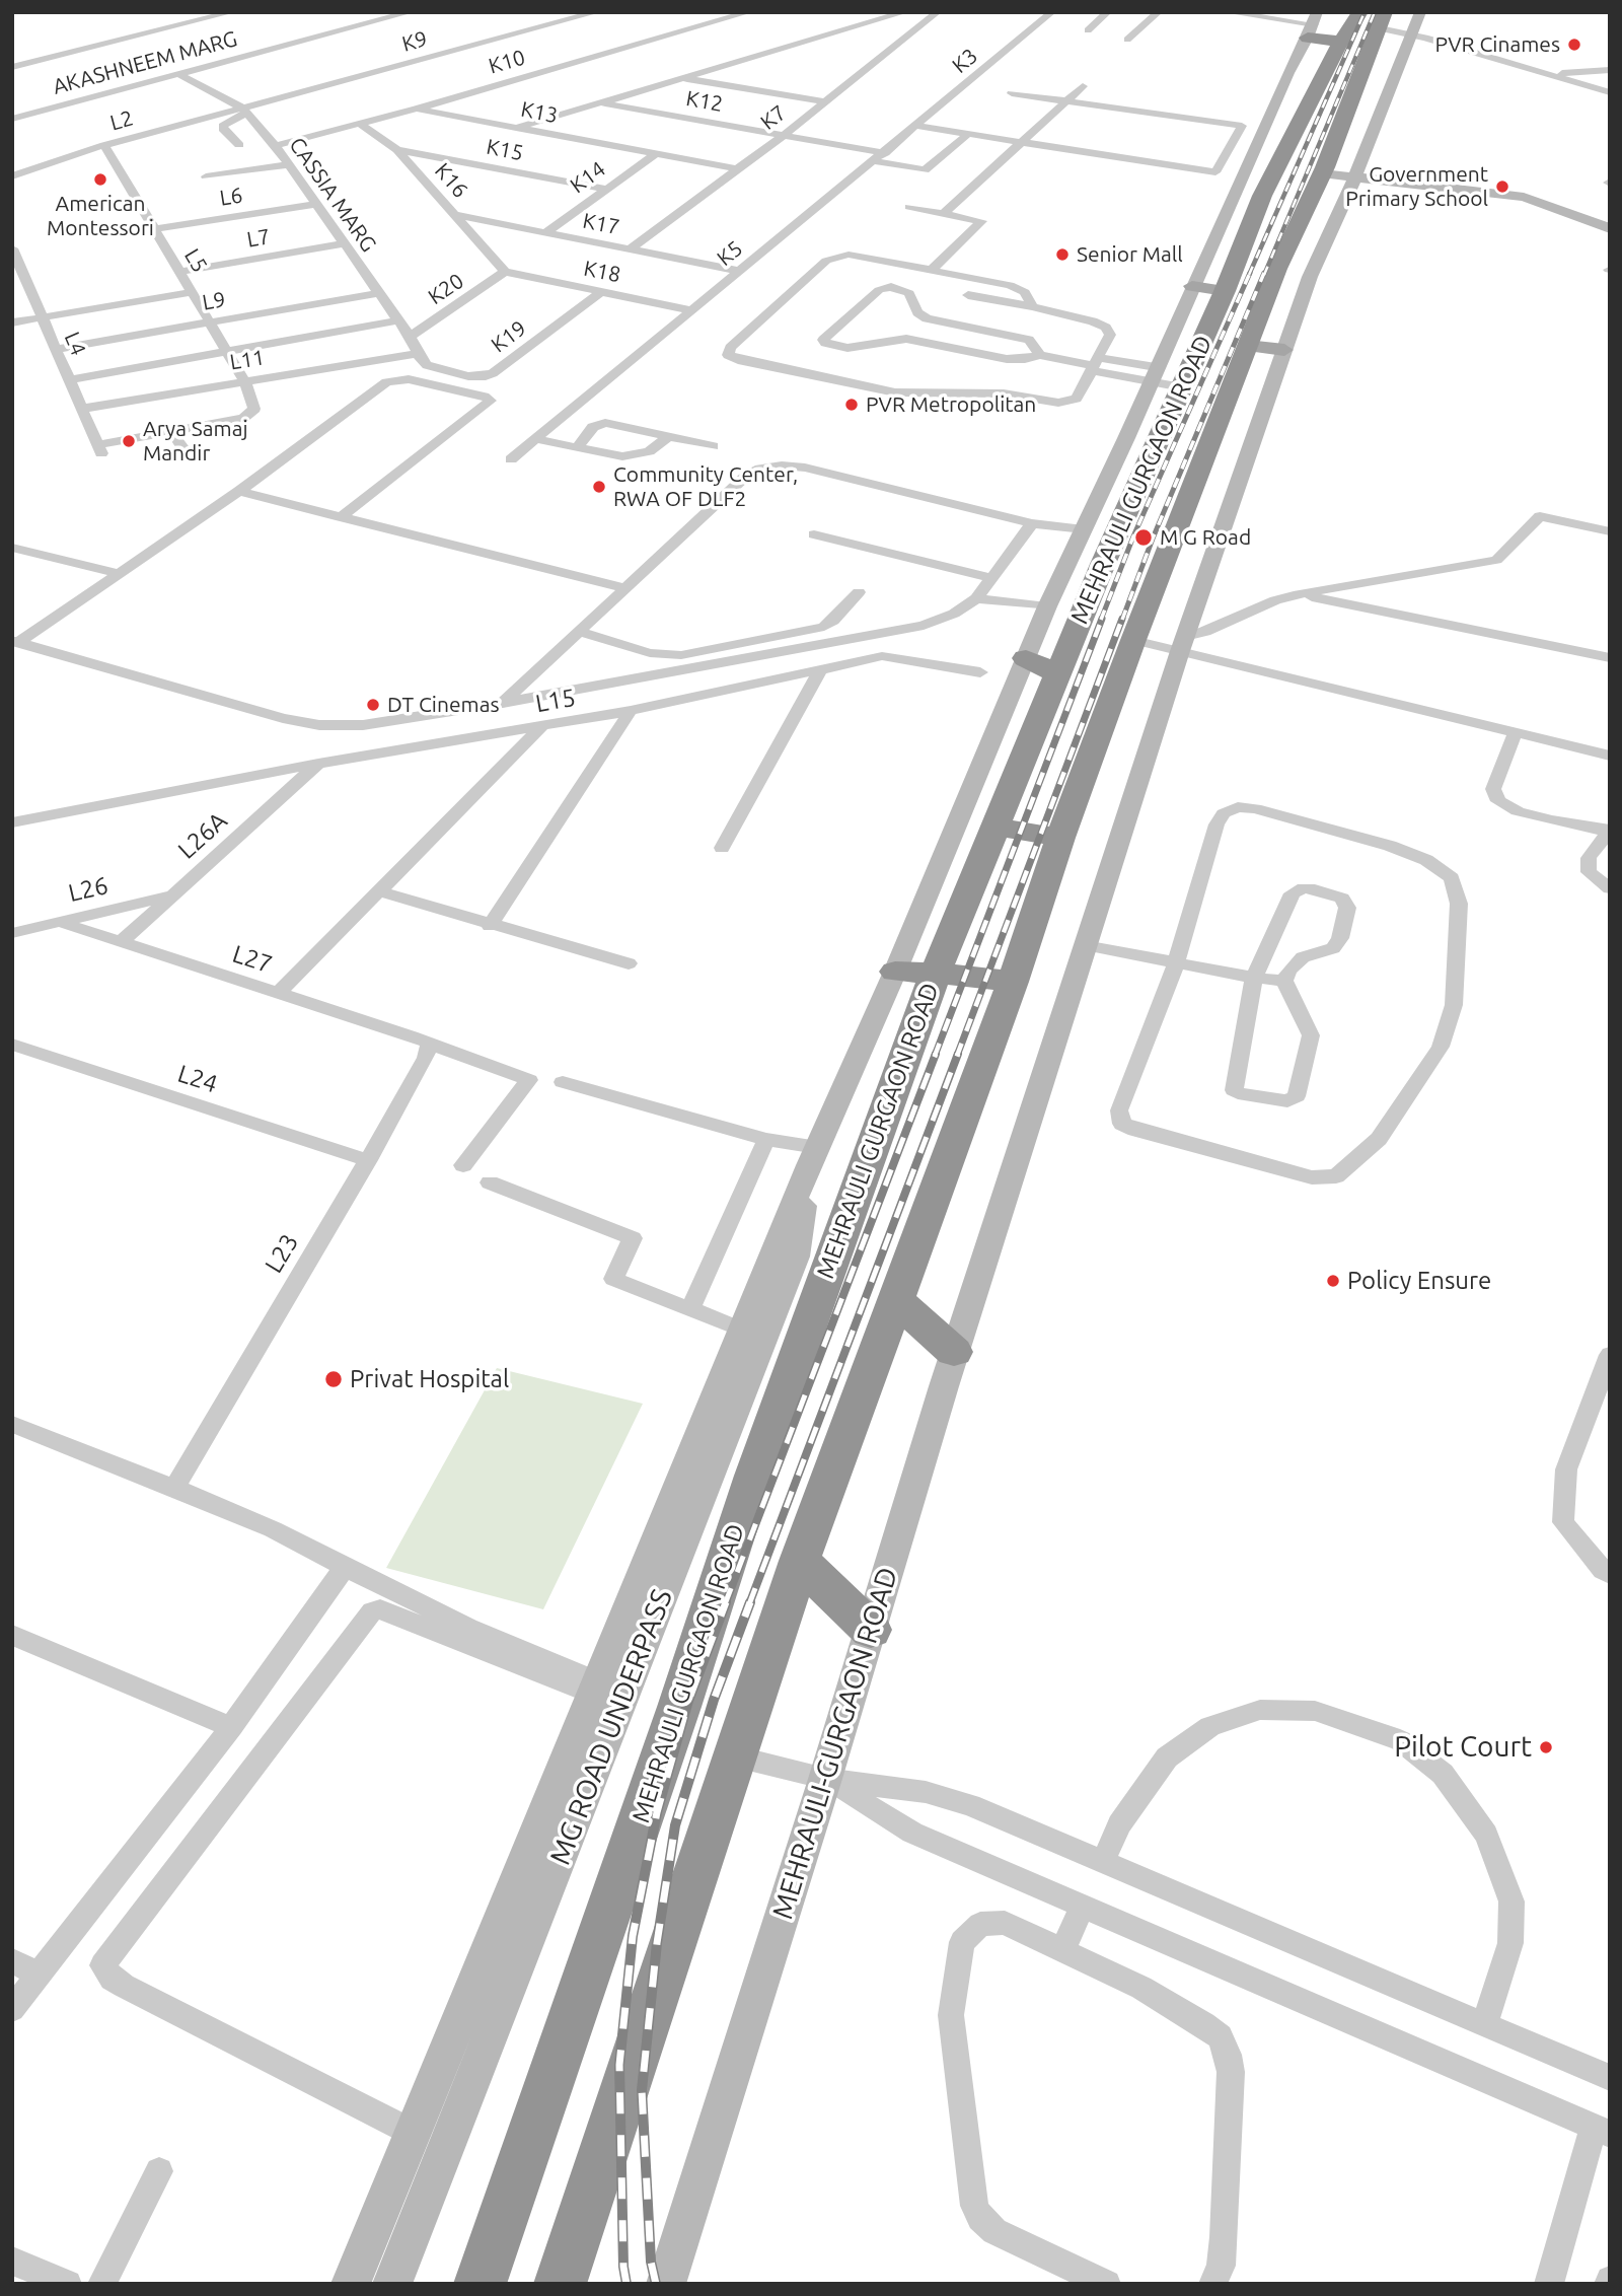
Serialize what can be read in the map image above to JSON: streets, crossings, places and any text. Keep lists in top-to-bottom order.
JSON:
{
  "streets": {
    "highway": ["MEHRAULI GURGAON ROAD"],
    "street": [
      "K9",
      "K3",
      "K10",
      "AKASHNEEM MARG",
      "K12",
      "K13",
      "K7",
      "L2",
      "K15",
      "K14",
      "K16",
      "CASSIA MARG",
      "L6",
      "K17",
      "L7",
      "K5",
      "L5",
      "K18",
      "K20",
      "L9",
      "K19",
      "L4",
      "L11",
      "L15",
      "L26A",
      "L26",
      "L27",
      "L24",
      "L23",
      "MG ROAD UNDERPASS",
      "MEHRAULI-GURGAON ROAD"
    ]
  },
  "crossings": [
    ["K9", "L2"],
    ["K9", "CASSIA MARG"],
    ["K3", "K5"],
    ["K10", "K13"],
    ["K10", "K16"],
    ["K10", "CASSIA MARG"],
    ["AKASHNEEM MARG", "CASSIA MARG"],
    ["K12", "K7"],
    ["K12", "K5"],
    ["K13", "K7"],
    ["K13", "K14"],
    ["K7", "K17"],
    ["L2", "CASSIA MARG"],
    ["L2", "L5"],
    ["K15", "K14"],
    ["K15", "K16"],
    ["K14", "K17"],
    ["K16", "K17"],
    ["K16", "K18"],
    ["K16", "K20"],
    ["CASSIA MARG", "L6"],
    ["CASSIA MARG", "L7"],
    ["CASSIA MARG", "K20"],
    ["CASSIA MARG", "L9"],
    ["CASSIA MARG", "K19"],
    ["CASSIA MARG", "L11"],
    ["L6", "L5"],
    ["K17", "K5"],
    ["L7", "L5"],
    ["K5", "K18"],
    ["L5", "L9"],
    ["L5", "L4"],
    ["L5", "L11"],
    ["K18", "K20"],
    ["K18", "K19"],
    ["L9", "L4"],
    ["L4", "L11"],
    ["L15", "L26A"],
    ["L26A", "L26"],
    ["L26A", "L27"],
    ["L26", "L27"],
    ["L27", "L23"],
    ["L24", "L23"]
  ],
  "places": [
    "PVR Cinames",
    "American Montessori",
    "Government Primary School",
    "Senior Mall",
    "PVR Metropolitan",
    "Arya Samaj Mandir",
    "Community Center, RWA OF DLF2",
    "M G Road",
    "DT Cinemas",
    "Policy Ensure",
    "Privat Hospital",
    "Pilot Court"
  ]
}
